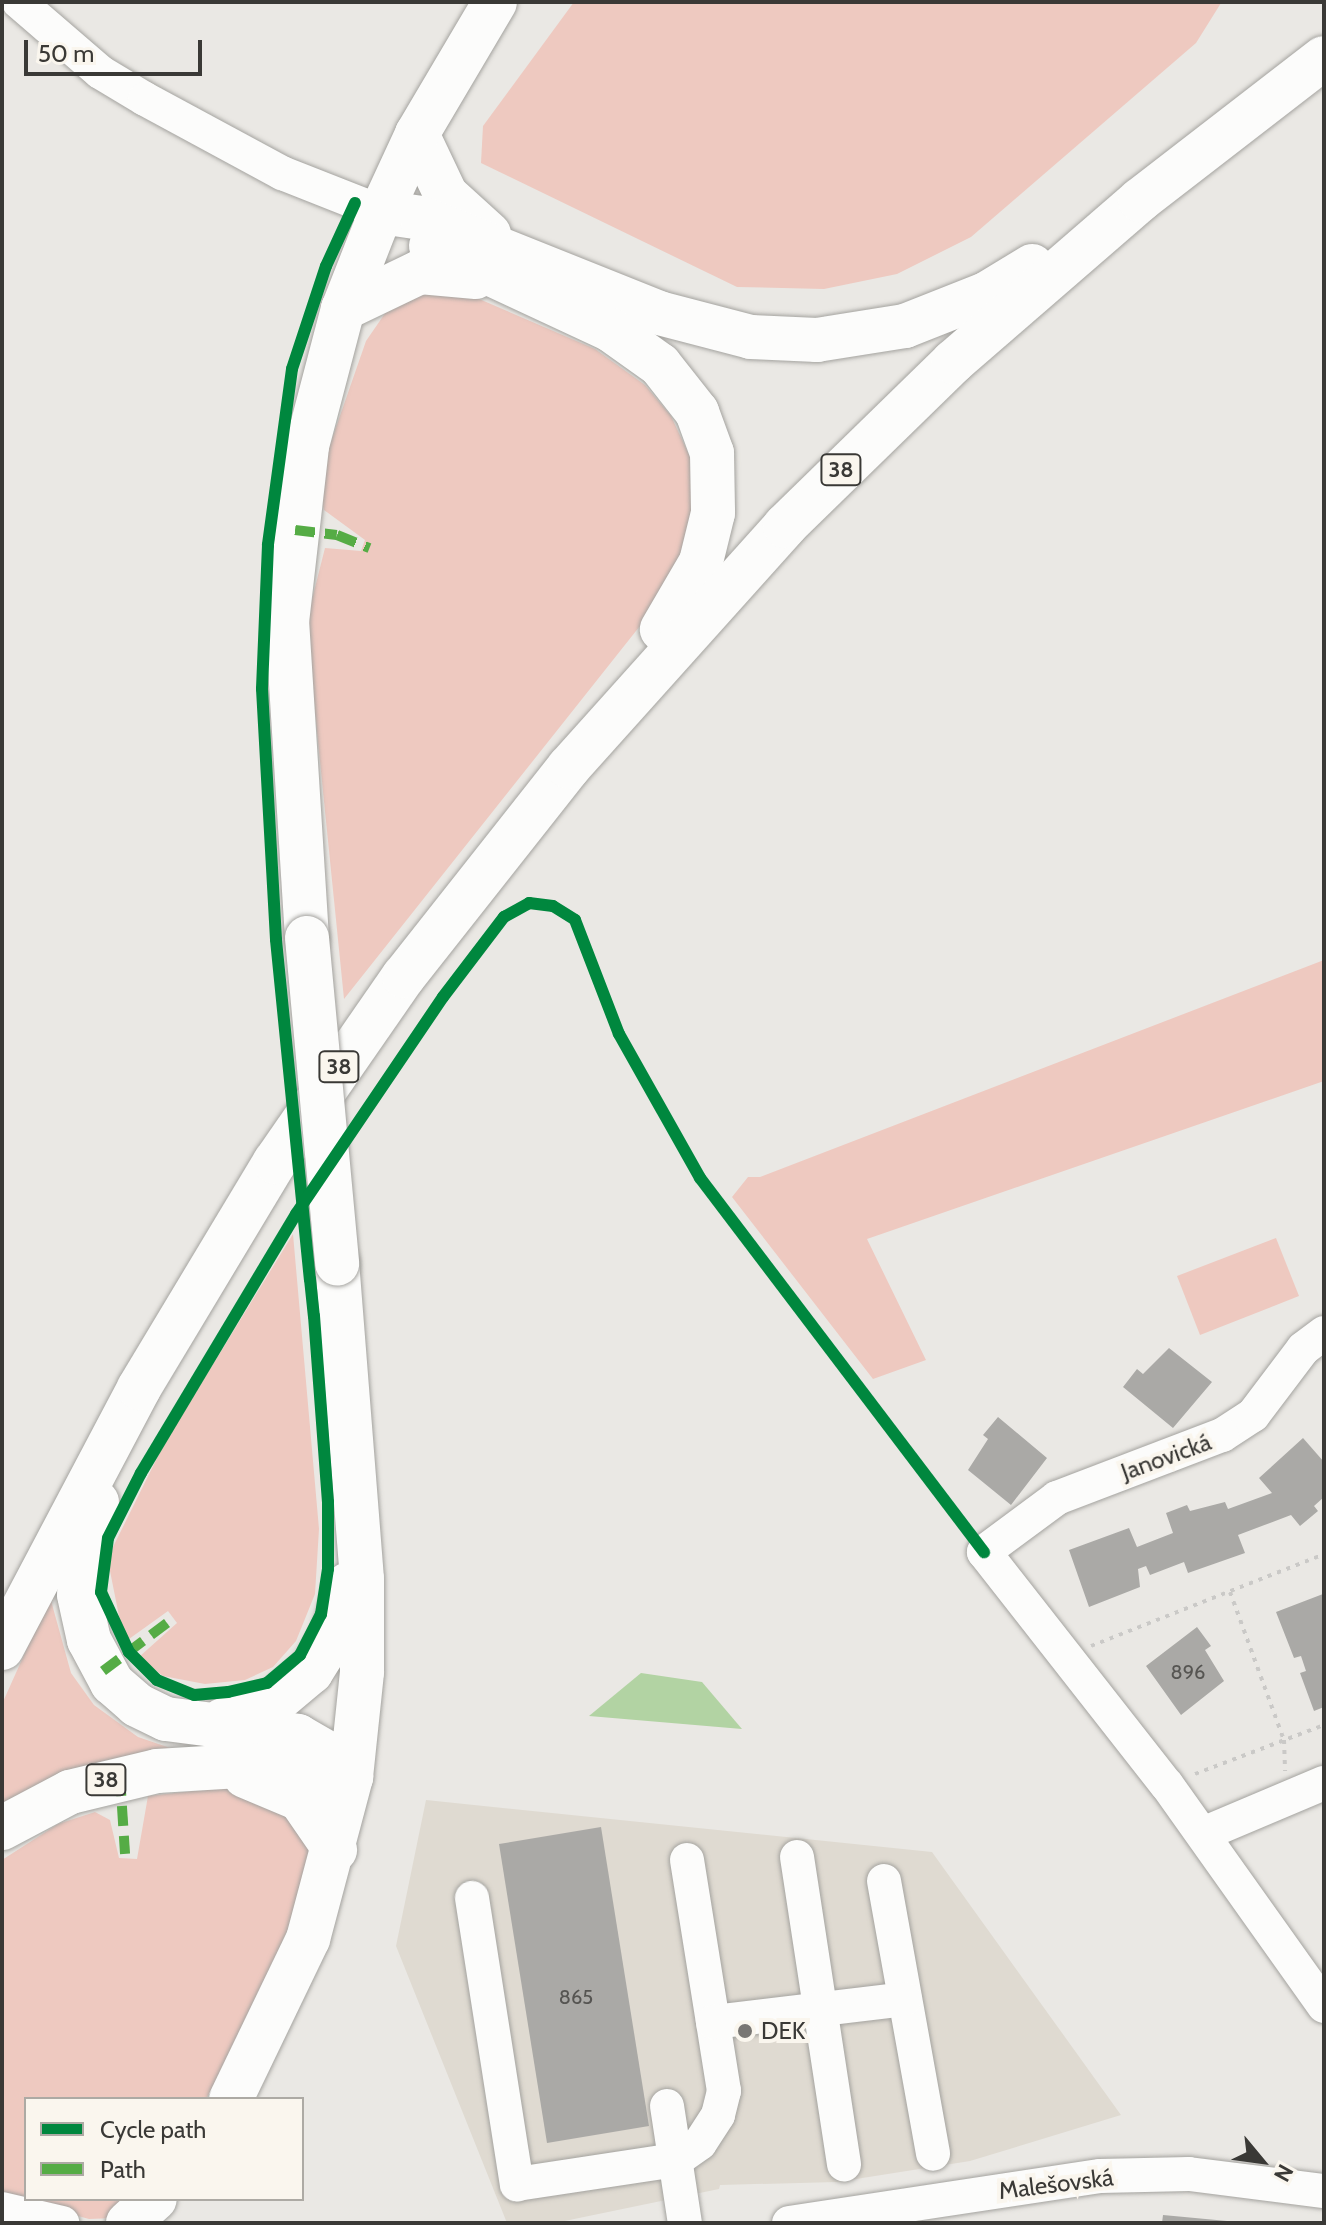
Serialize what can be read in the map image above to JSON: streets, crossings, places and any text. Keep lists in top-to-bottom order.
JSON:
{
  "streets": {
    "main road": ["38"],
    "street": ["Janovická", "Malešovská"]
  },
  "places": ["DEK"],
  "house_numbers": ["896", "865"],
  "legend": ["Cycle path", "Path"],
  "scale_bar": "50 m",
  "north": "bottom right"
}
